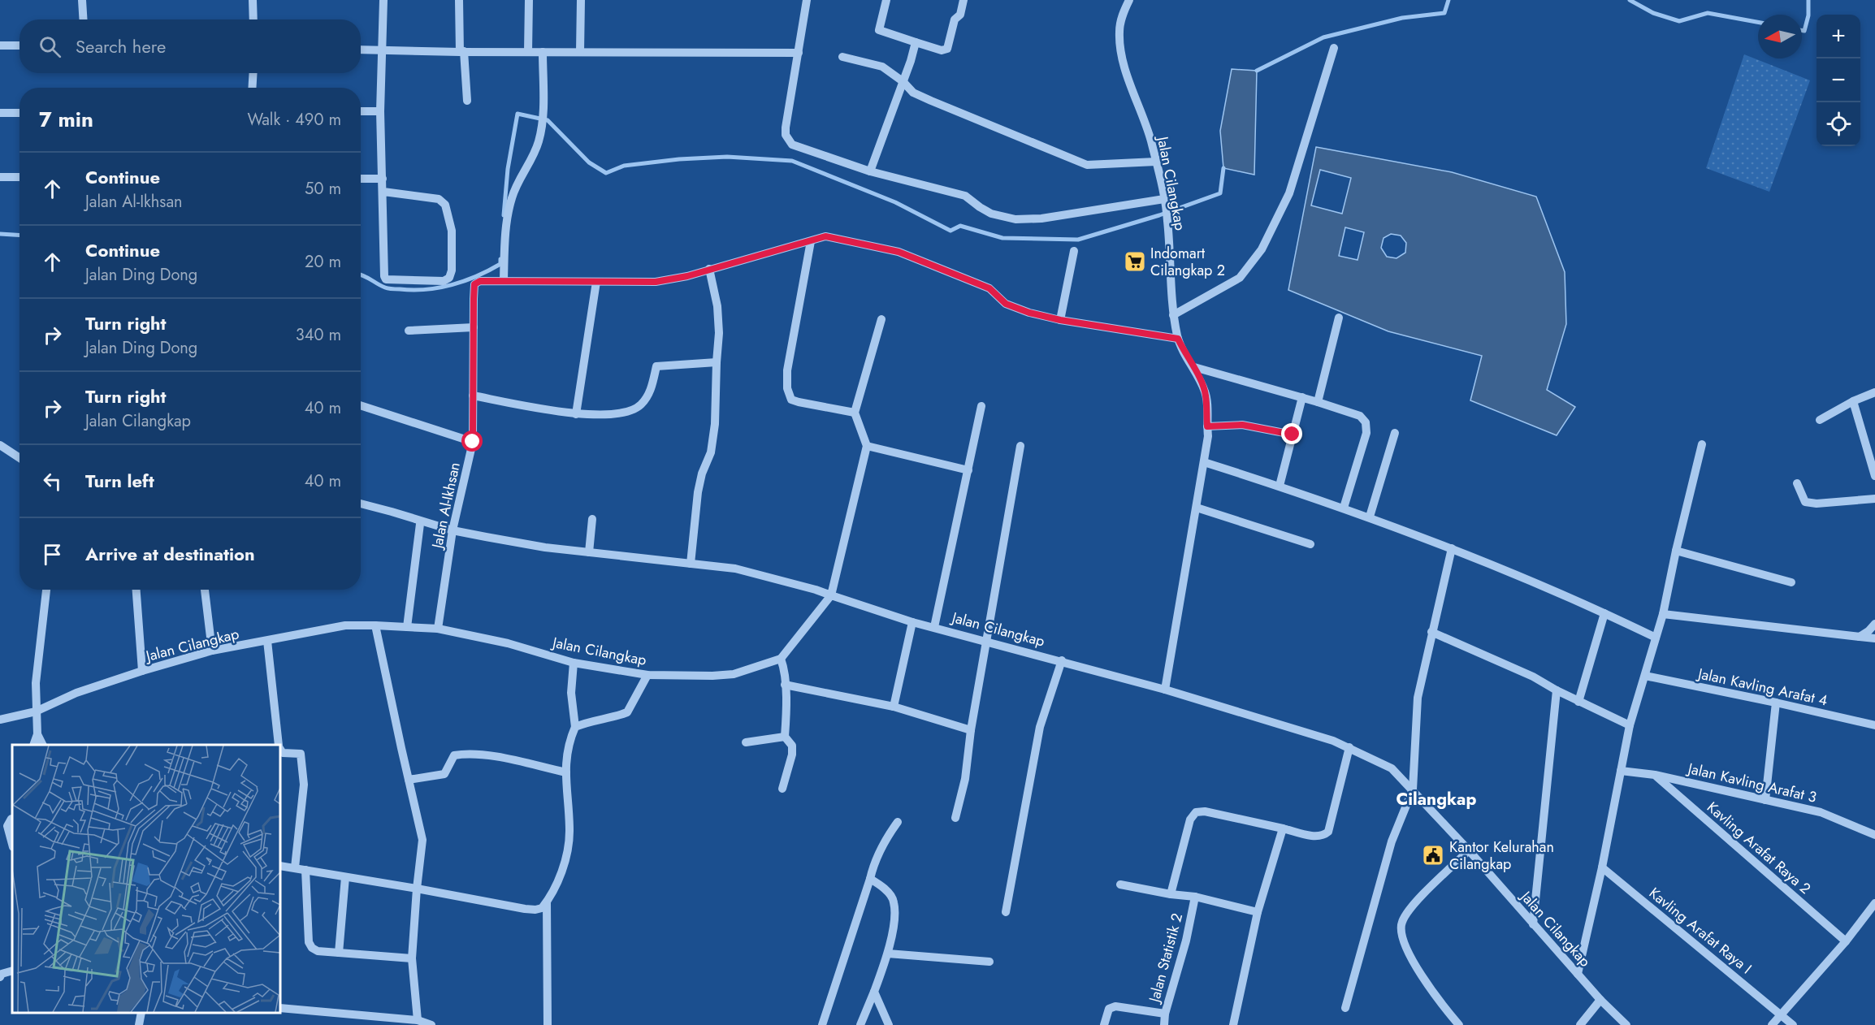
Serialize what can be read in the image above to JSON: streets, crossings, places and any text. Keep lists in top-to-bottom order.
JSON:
{
  "streets": {
    "street": [
      "Jalan Cilangkap",
      "Jalan Al-Ikhsan",
      "Jalan Kavling Arafat 4",
      "Jalan Kavling Arafat 3",
      "Kavling Arafat Raya 2",
      "Kavling Arafat Raya I",
      "Jalan Statistik 2"
    ]
  },
  "crossings": [
    ["Jalan Cilangkap", "Jalan Al-Ikhsan"],
    ["Jalan Kavling Arafat 3", "Kavling Arafat Raya 2"]
  ],
  "districts": ["Cilangkap"],
  "places": {
    "supermarket": ["Indomart Cilangkap 2"],
    "public building": ["Kantor Kelurahan Cilangkap"]
  },
  "north": "left",
  "page": {
    "map_buttons": ["+", "−"],
    "search": "Search here",
    "heading": ["7 min", "Walk · 490 m"],
    "list": [
      ["Continue", "Jalan Al-Ikhsan", "50 m"],
      ["Continue", "Jalan Ding Dong", "20 m"],
      ["Turn right", "Jalan Ding Dong", "340 m"],
      ["Turn right", "Jalan Cilangkap", "40 m"],
      ["Turn left", "40 m"],
      "Arrive at destination"
    ]
  }
}
